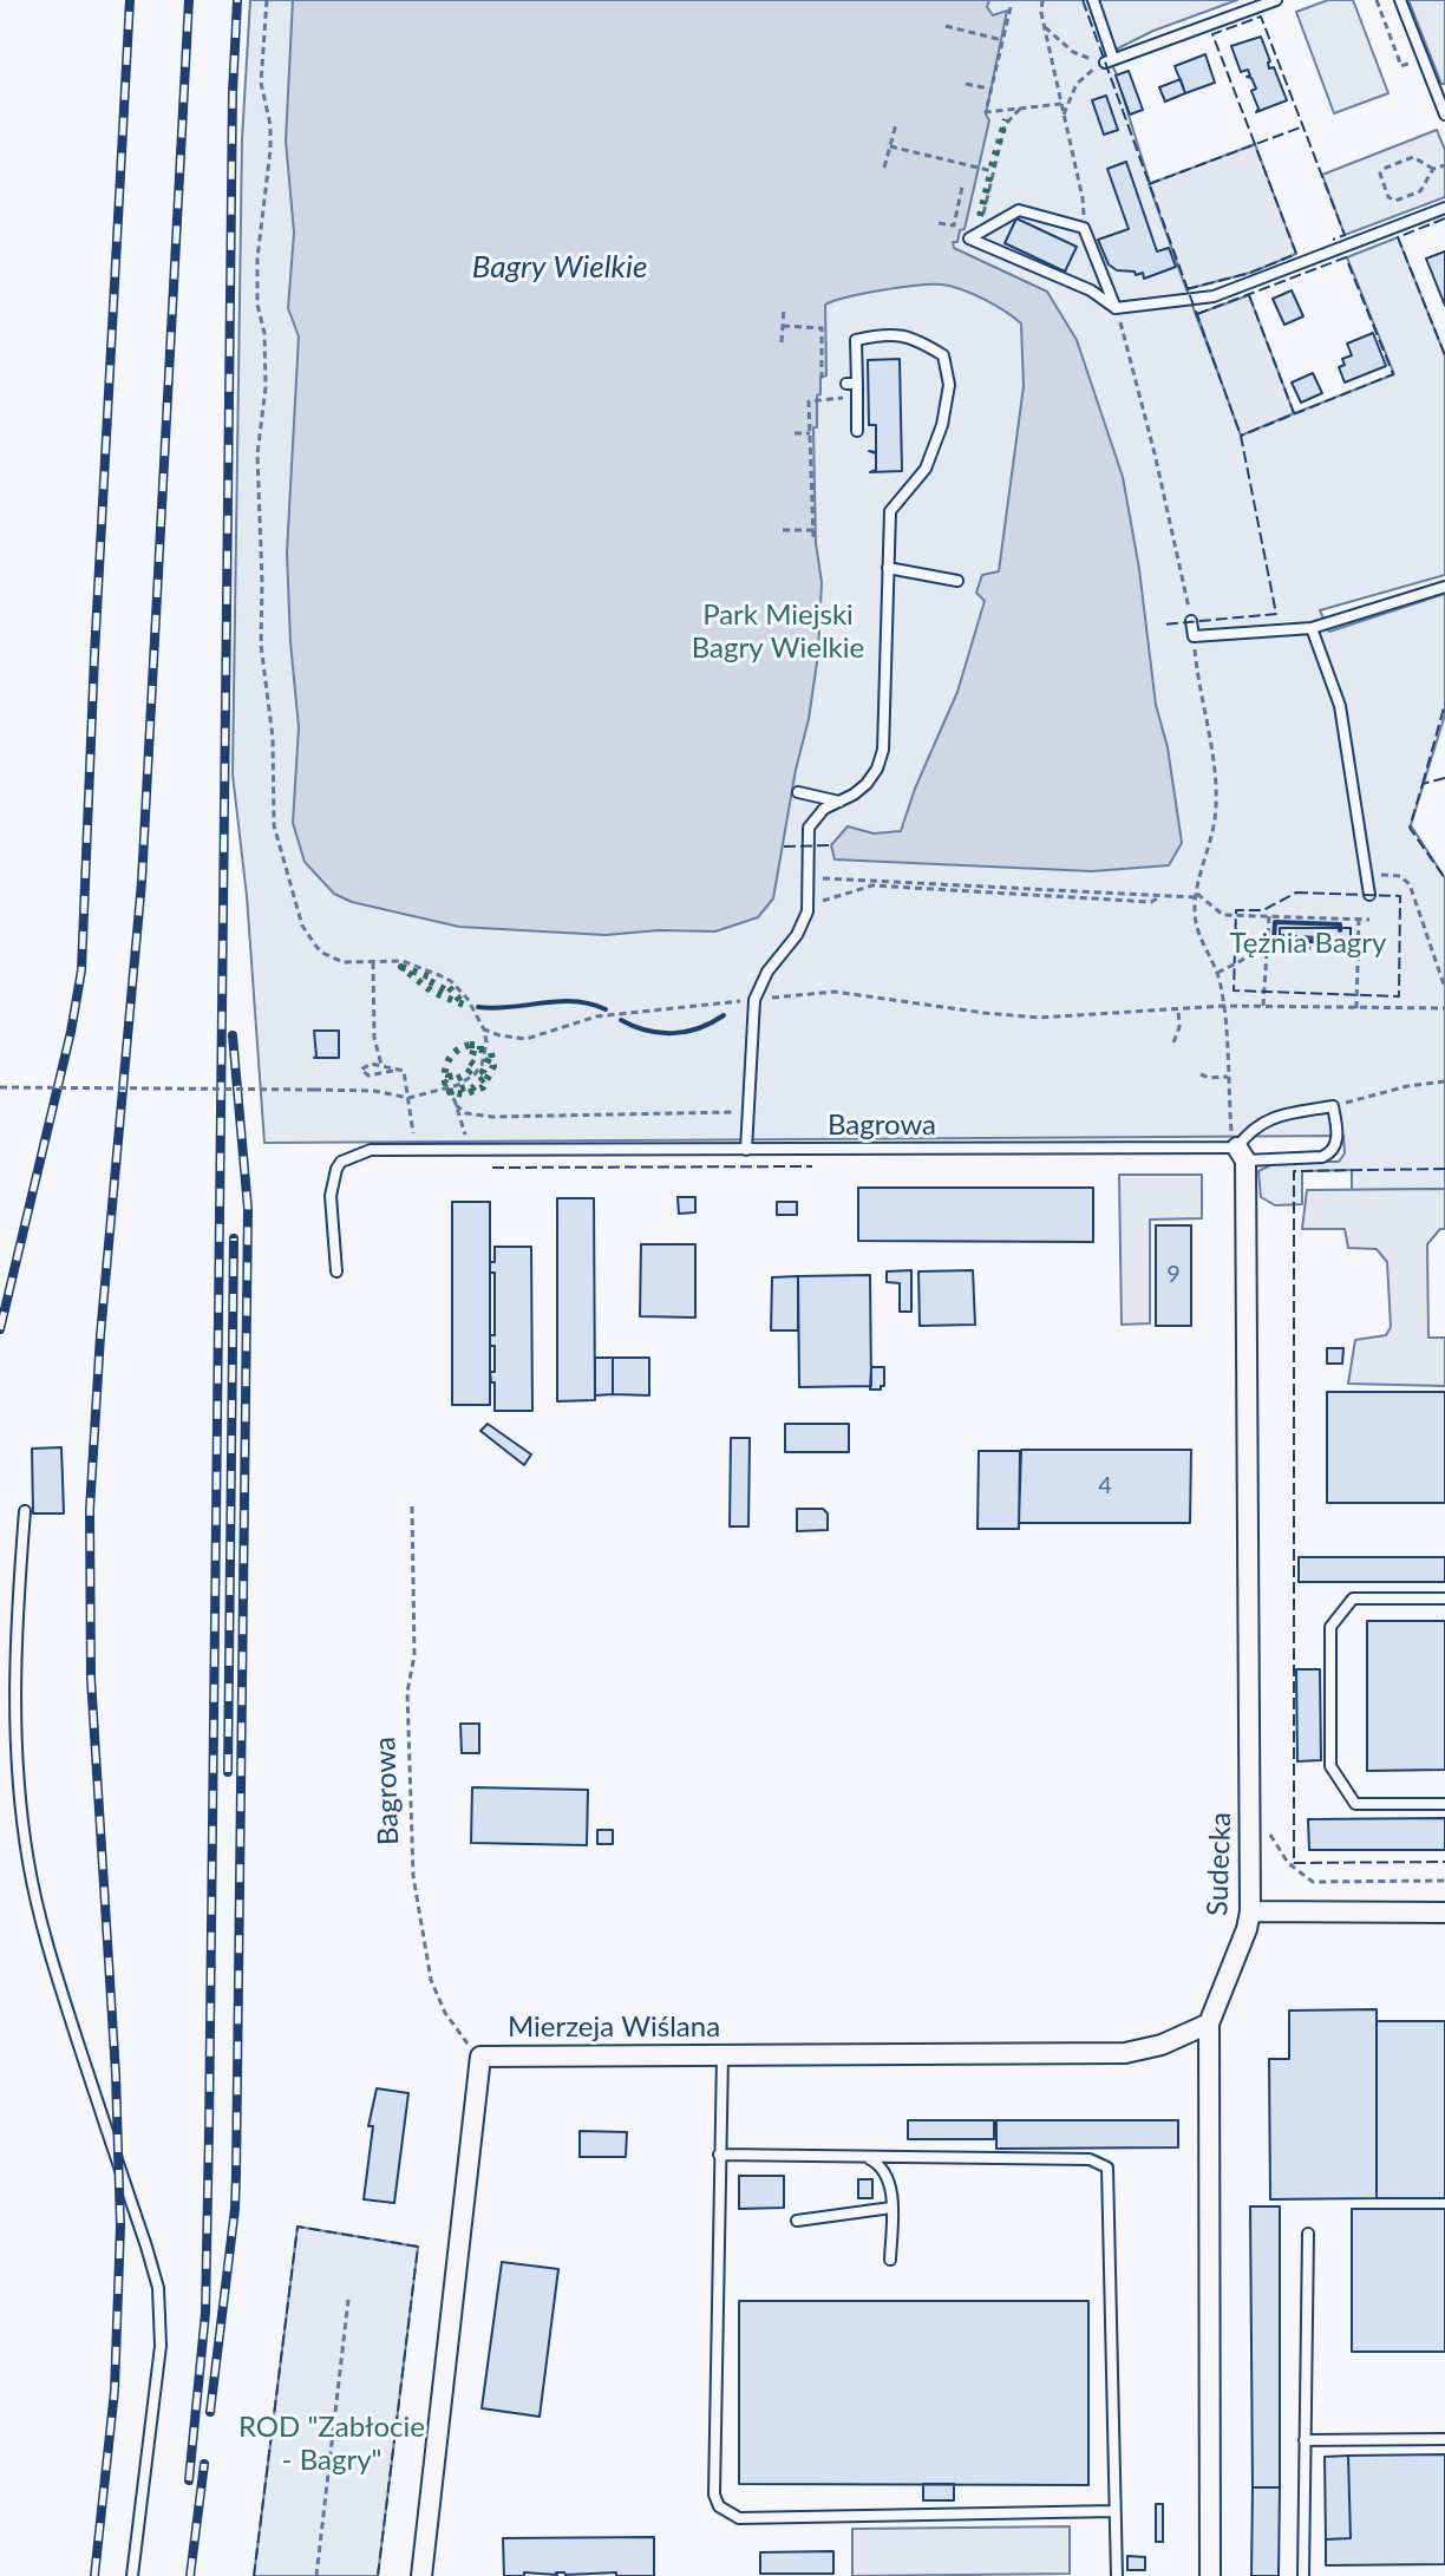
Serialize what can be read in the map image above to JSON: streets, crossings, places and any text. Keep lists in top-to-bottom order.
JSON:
{
  "streets": {
    "street": ["Sudecka", "Mierzeja Wiślana"],
    "lane": ["Bagrowa"]
  },
  "crossings": [
    ["Bagrowa", "Sudecka"],
    ["Bagrowa", "Mierzeja Wiślana"],
    ["Sudecka", "Mierzeja Wiślana"]
  ],
  "water": ["Bagry Wielkie"],
  "parks": ["Park Miejski Bagry Wielkie", "Tężnia Bagry", "ROD \"Zabłocie - Bagry\""],
  "house_numbers": ["9", "4"]
}
